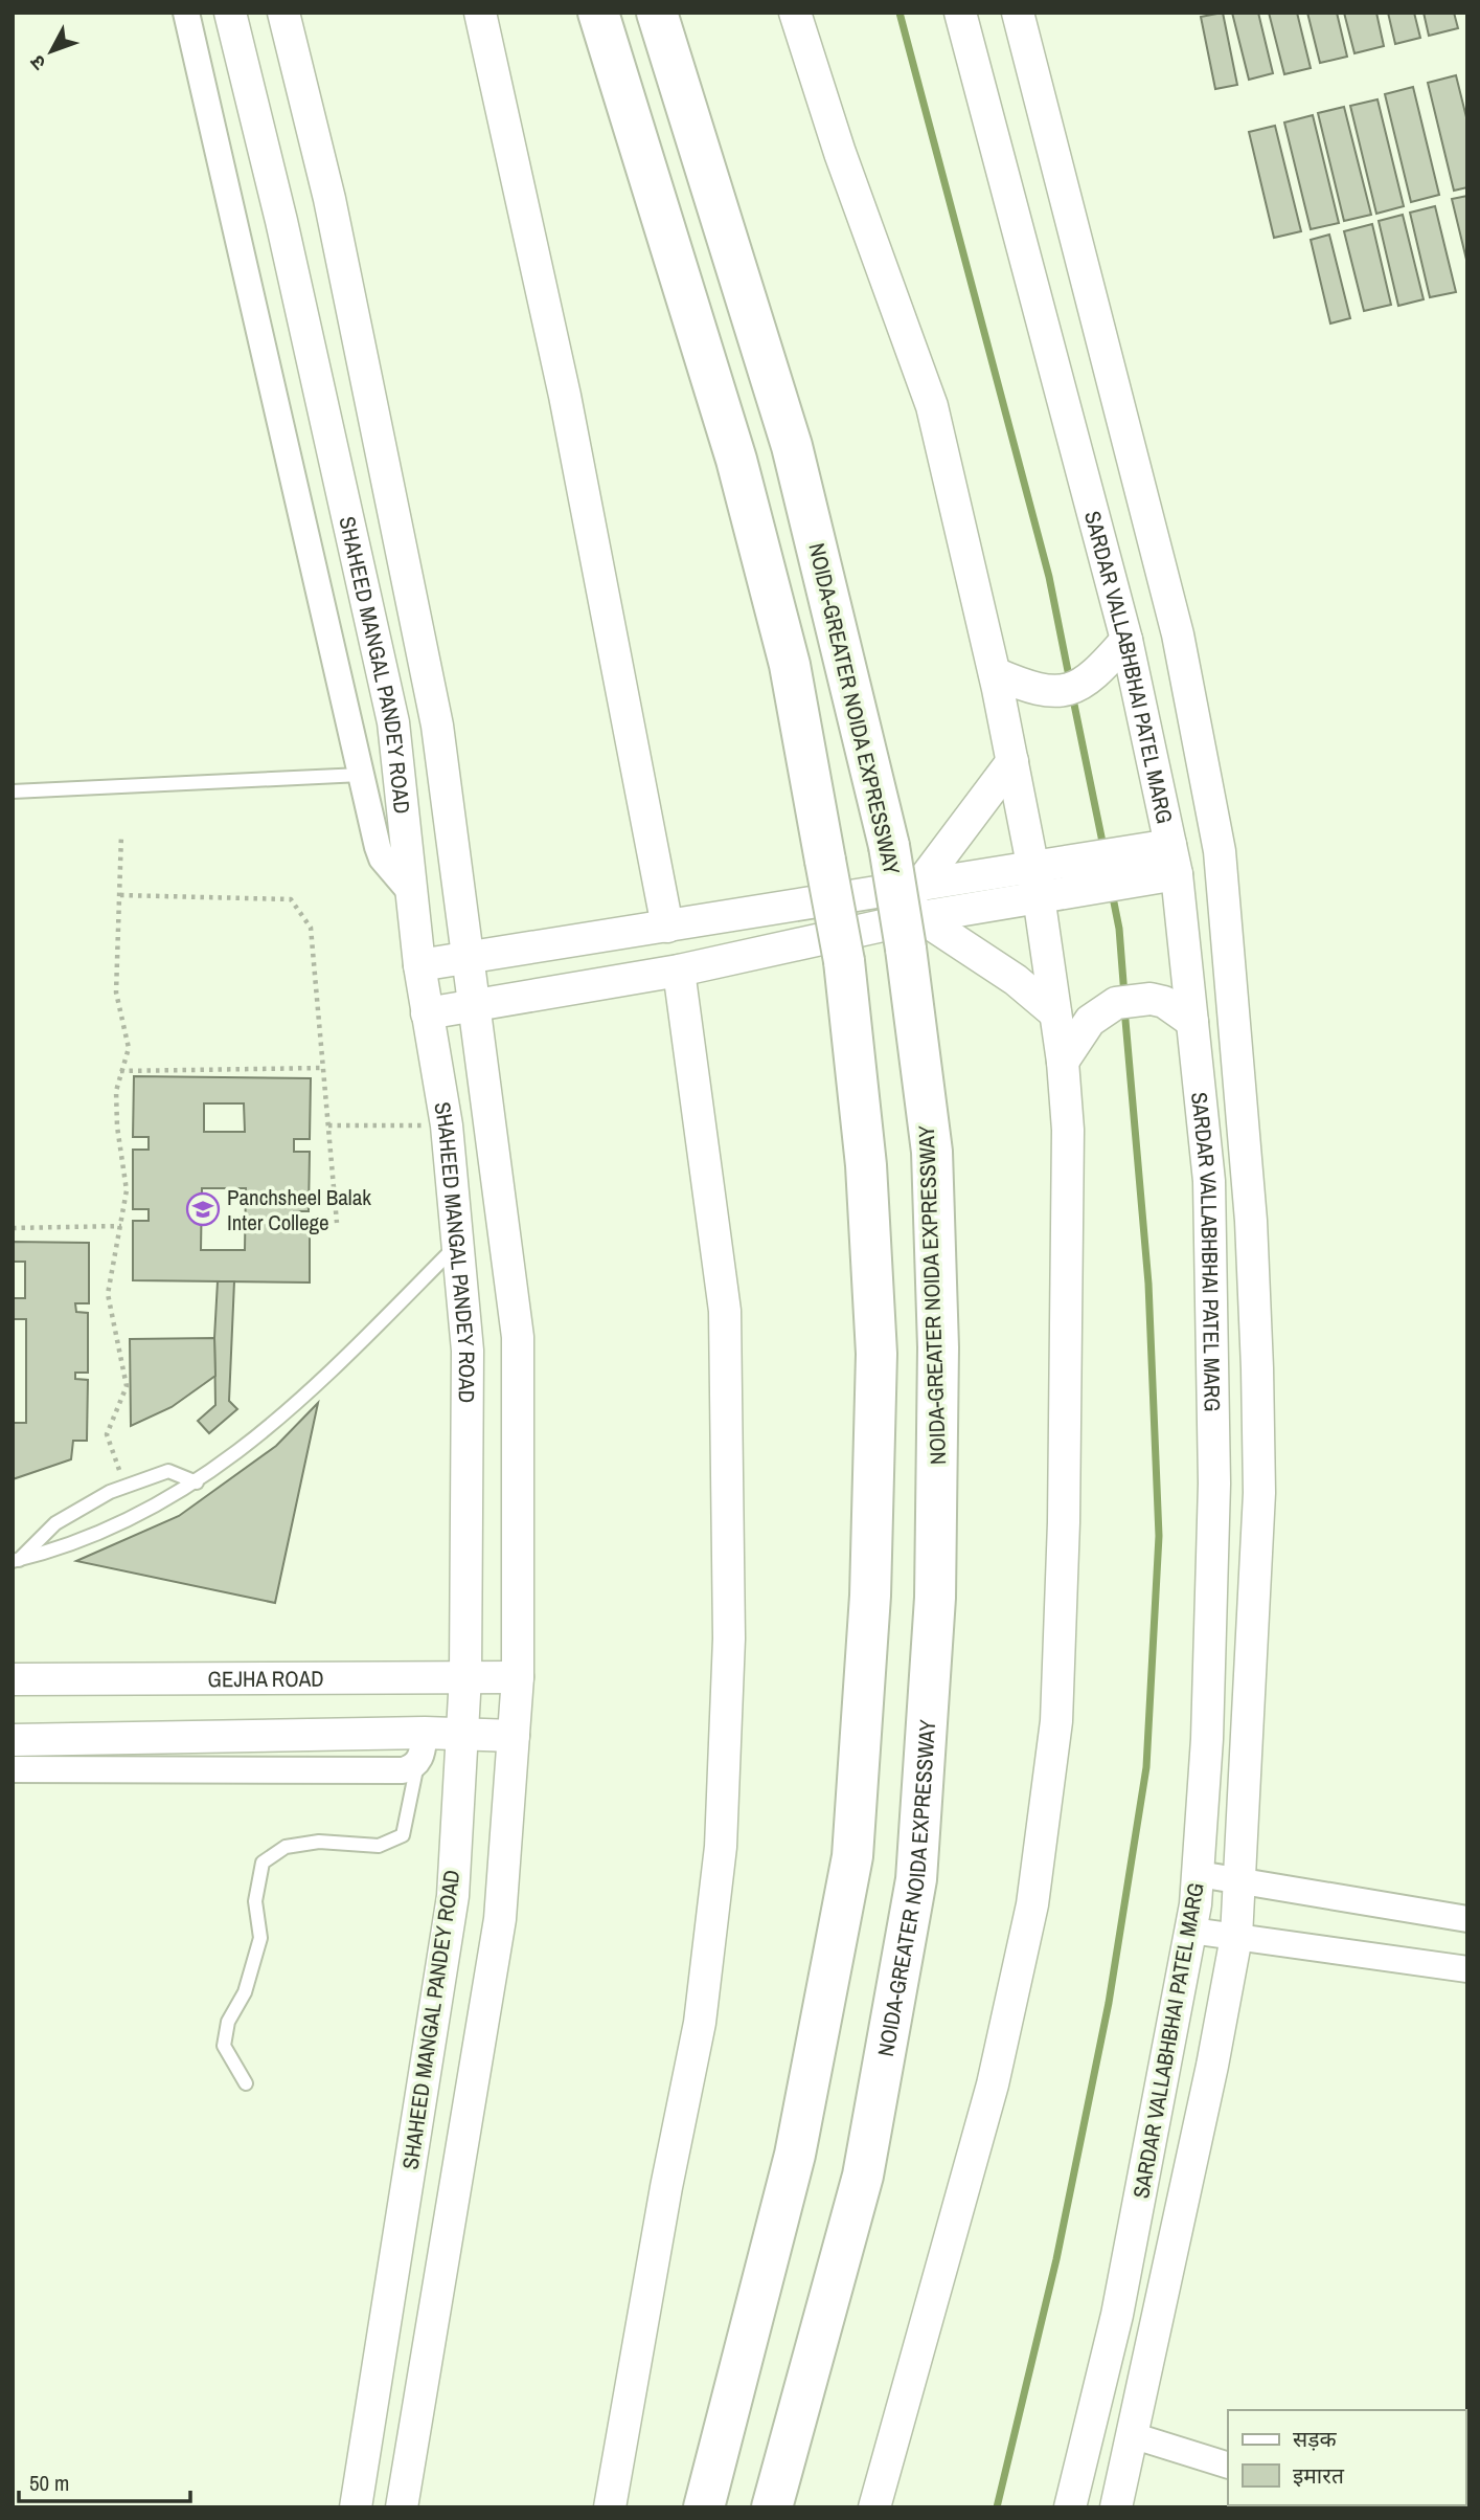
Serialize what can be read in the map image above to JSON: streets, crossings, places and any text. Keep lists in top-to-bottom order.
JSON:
{
  "streets": {
    "highway": ["NOIDA-GREATER NOIDA EXPRESSWAY"],
    "street": ["SHAHEED MANGAL PANDEY ROAD", "SARDAR VALLABHBHAI PATEL MARG", "GEJHA ROAD"]
  },
  "crossings": [
    ["SHAHEED MANGAL PANDEY ROAD", "GEJHA ROAD"]
  ],
  "places": {
    "school or university": ["Panchsheel Balak Inter College"]
  },
  "legend": ["सड़क", "इमारत"],
  "scale_bar": "50 m",
  "north": "bottom left"
}
